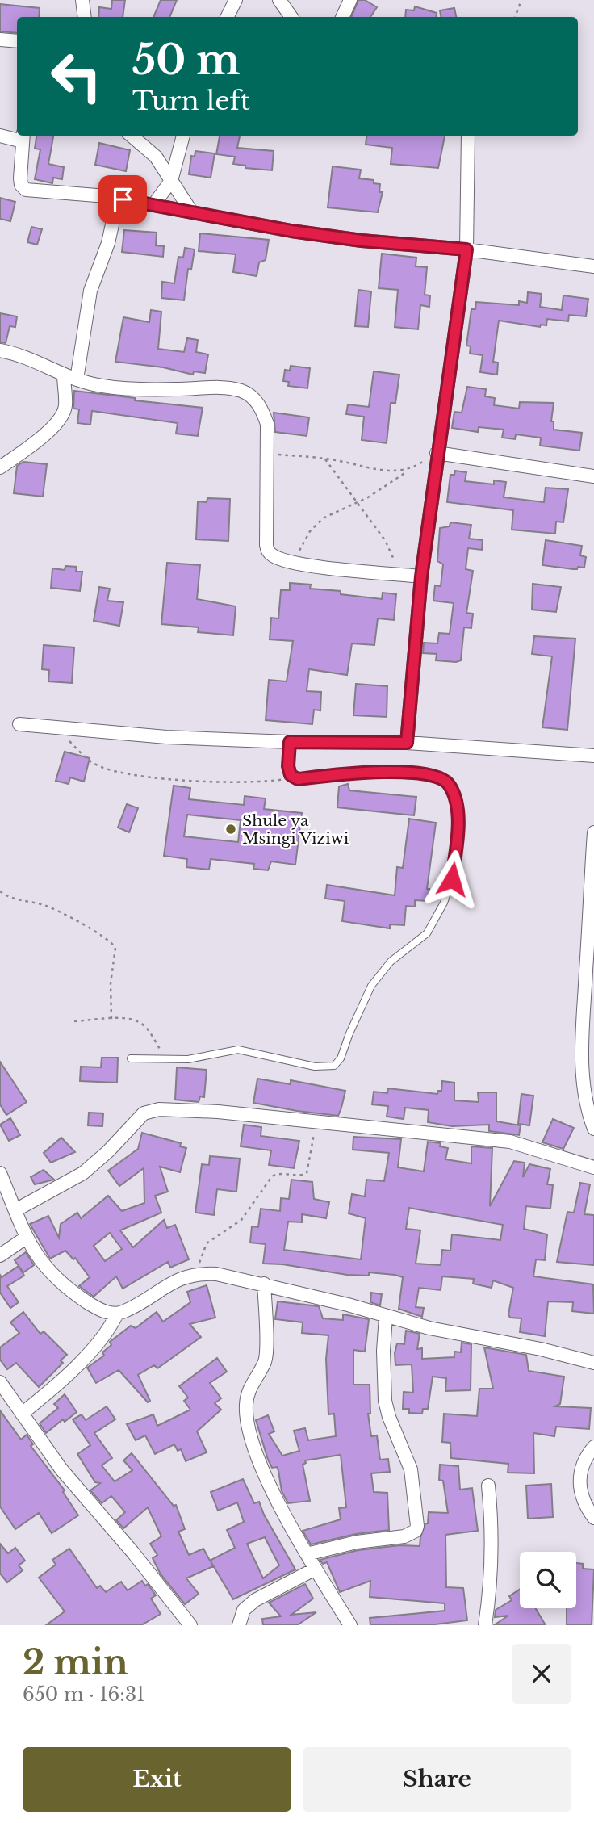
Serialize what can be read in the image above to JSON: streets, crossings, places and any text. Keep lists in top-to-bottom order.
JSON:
{
  "places": ["Shule ya Msingi Viziwi"],
  "page": {
    "turn": ["50 m", "Turn left"],
    "heading": ["2 min", "650 m · 16:31"],
    "buttons": ["Exit", "Share"]
  }
}
